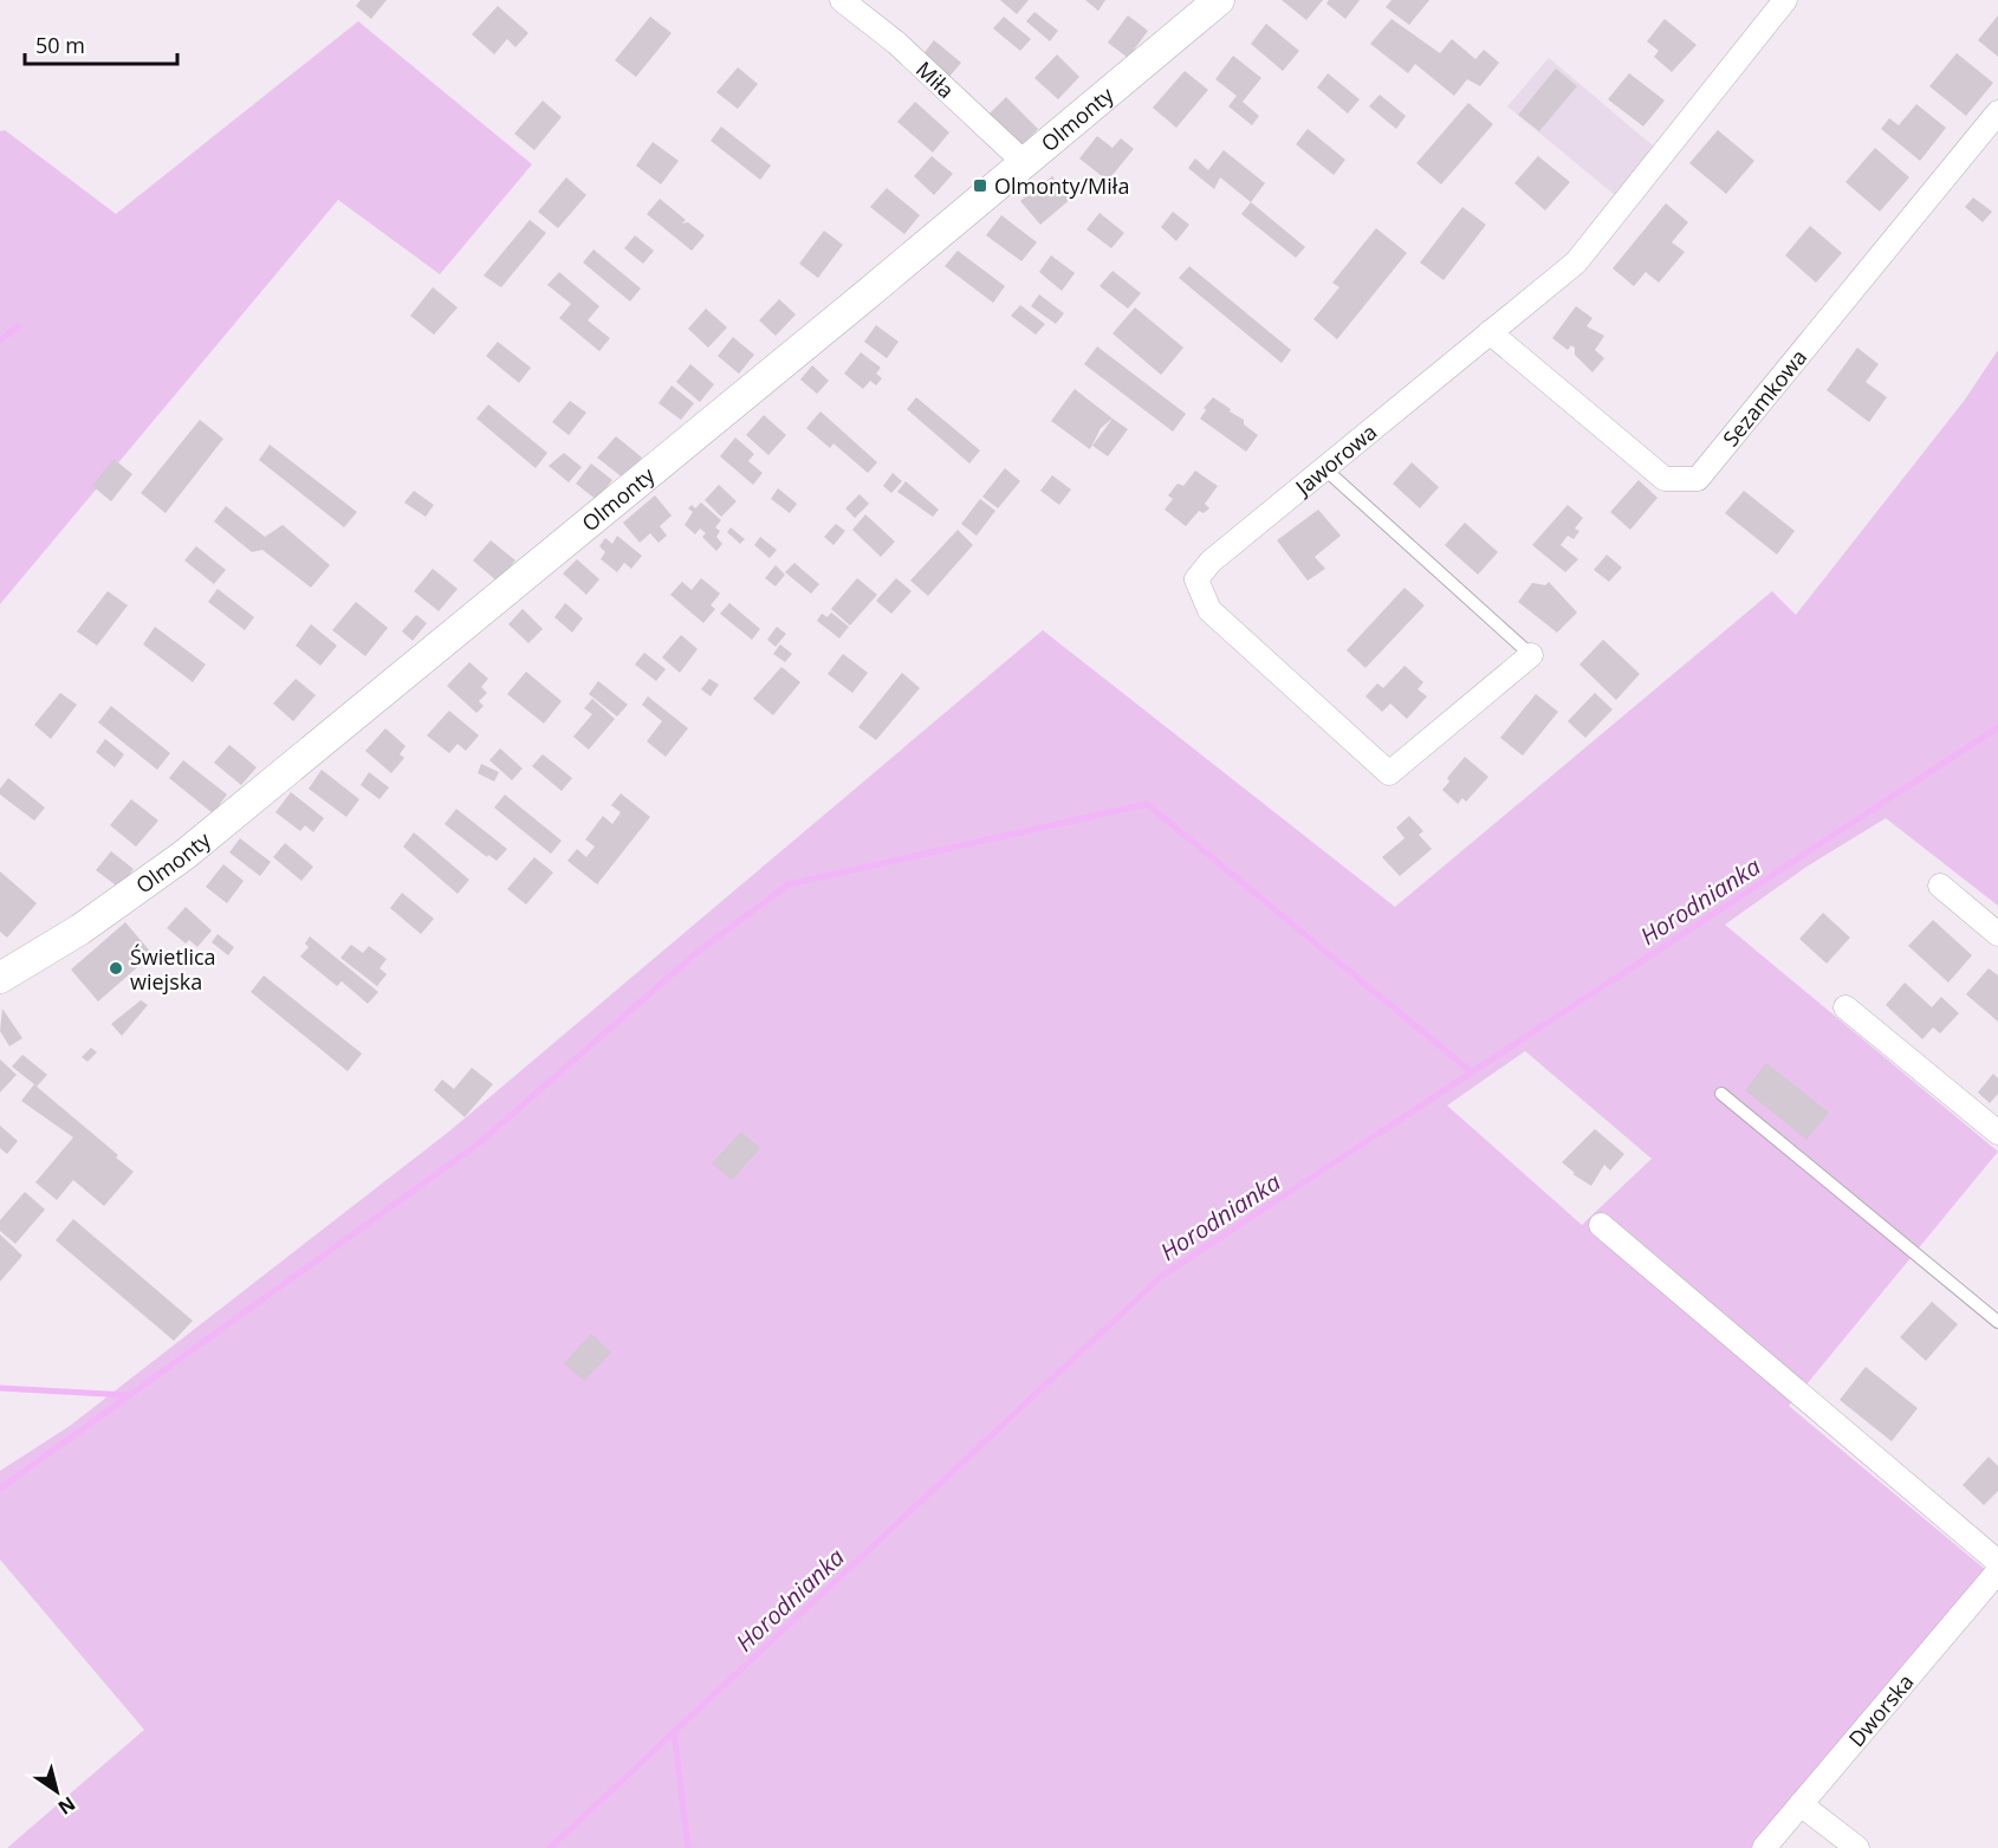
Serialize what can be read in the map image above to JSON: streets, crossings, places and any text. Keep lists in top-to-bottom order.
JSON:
{
  "streets": {
    "street": [
      "Miła",
      "Olmonty",
      "Sezamkowa",
      "Jaworowa",
      "Dworska"
    ]
  },
  "crossings": [
    ["Miła", "Olmonty"],
    ["Sezamkowa", "Jaworowa"]
  ],
  "water": ["Horodnianka"],
  "places": {
    "transit": ["Olmonty/Miła"],
    "other": ["Świetlica wiejska"]
  },
  "scale_bar": "50 m",
  "north": "bottom right"
}
